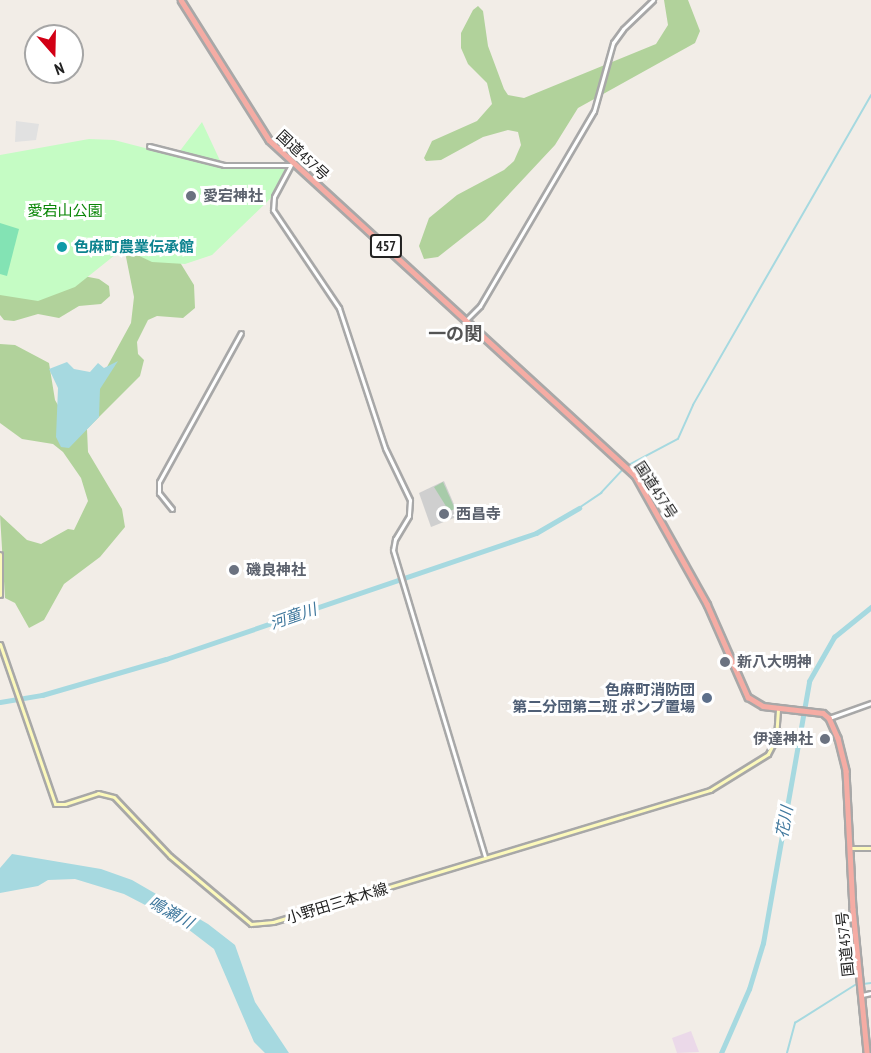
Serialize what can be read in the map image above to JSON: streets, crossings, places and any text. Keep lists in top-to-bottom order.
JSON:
{
  "streets": {
    "highway": ["国道457号", "457"],
    "main road": ["小野田三本木線"]
  },
  "crossings": [
    ["国道457号", "小野田三本木線"]
  ],
  "districts": ["一の関"],
  "water": ["河童川", "花川", "鳴瀬川"],
  "parks": ["愛宕山公園"],
  "places": [
    "愛宕神社",
    "色麻町農業伝承館",
    "西昌寺",
    "磯良神社",
    "新八大明神",
    "色麻町消防団 第二分団第二班 ポンプ置場",
    "伊達神社"
  ],
  "north": "bottom"
}
